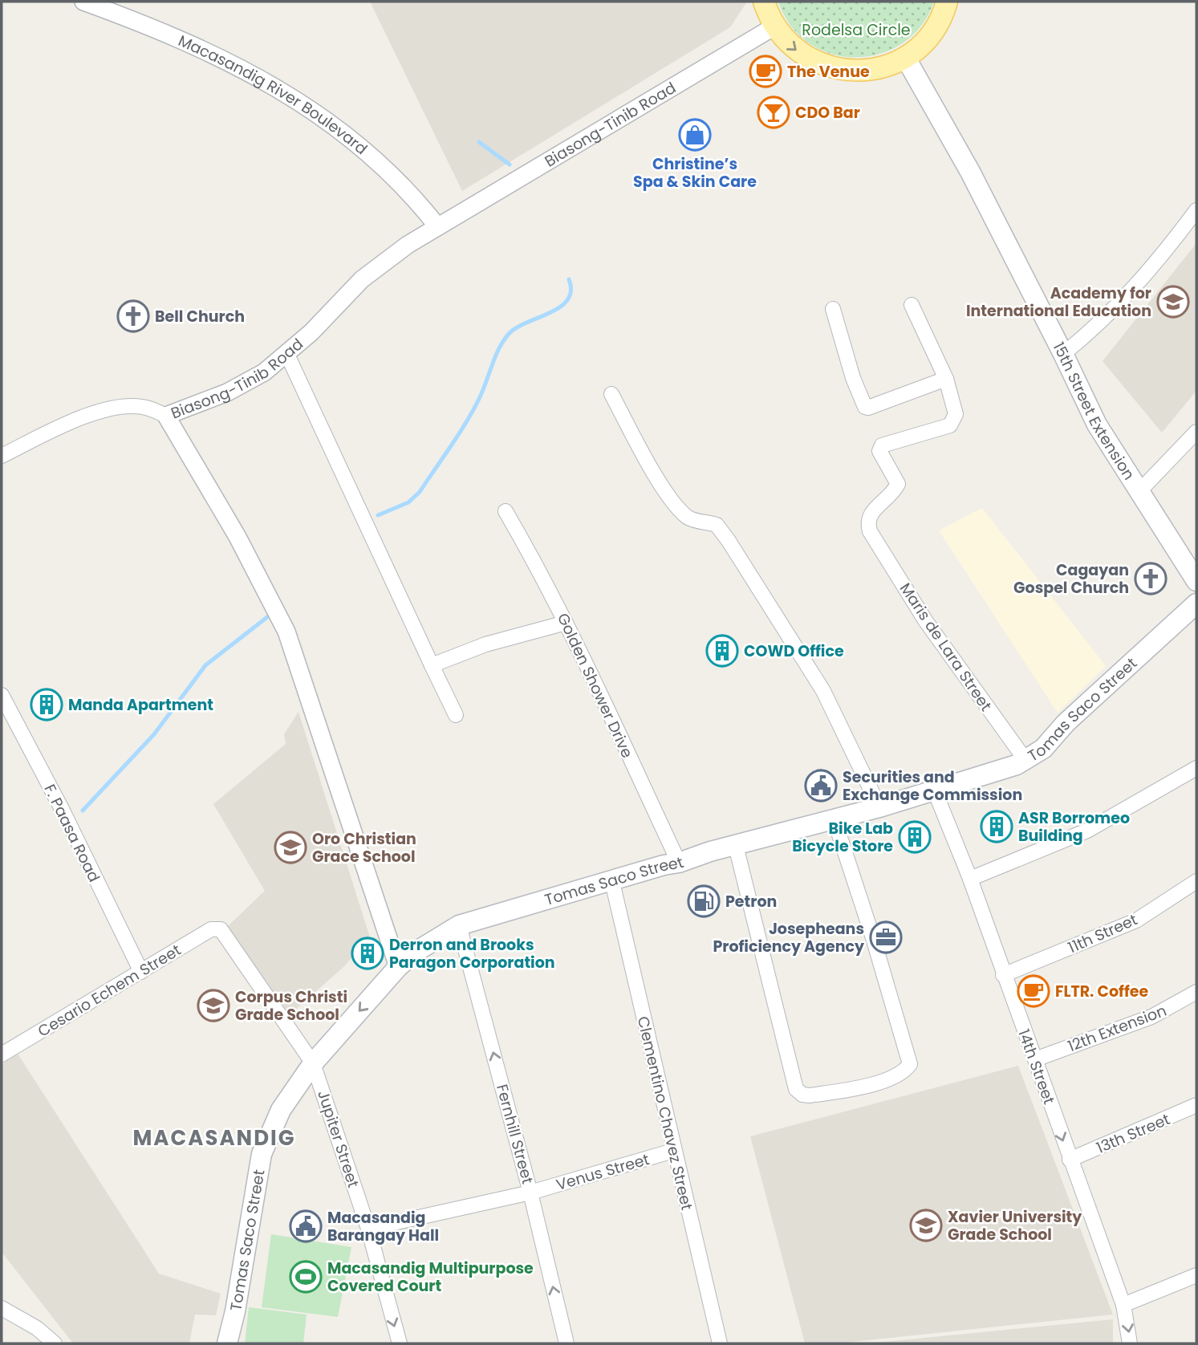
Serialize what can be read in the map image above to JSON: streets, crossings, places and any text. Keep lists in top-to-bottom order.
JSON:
{
  "streets": {
    "main road": ["15th Street Extension", "Tomas Saco Street"],
    "street": [
      "Macasandig River Boulevard",
      "Biasong-Tinib Road",
      "Maris de Lara Street",
      "Golden Shower Drive",
      "F. Paasa Road",
      "11th Street",
      "Cesario Echem Street",
      "12th Extension",
      "14th Street",
      "Clementino Chavez Street",
      "13th Street",
      "Fernhill Street",
      "Jupiter Street",
      "Venus Street"
    ]
  },
  "crossings": [
    ["Macasandig River Boulevard", "Biasong-Tinib Road"],
    ["Biasong-Tinib Road", "Tomas Saco Street"],
    ["Maris de Lara Street", "Tomas Saco Street"],
    ["Golden Shower Drive", "Tomas Saco Street"],
    ["Tomas Saco Street", "14th Street"],
    ["Tomas Saco Street", "Clementino Chavez Street"],
    ["Tomas Saco Street", "Fernhill Street"],
    ["Tomas Saco Street", "Jupiter Street"],
    ["F. Paasa Road", "Cesario Echem Street"],
    ["11th Street", "14th Street"],
    ["Cesario Echem Street", "Jupiter Street"],
    ["12th Extension", "14th Street"],
    ["14th Street", "13th Street"],
    ["Clementino Chavez Street", "Venus Street"],
    ["Fernhill Street", "Venus Street"],
    ["Jupiter Street", "Venus Street"]
  ],
  "one_way": ["Fernhill Street"],
  "districts": ["MACASANDIG"],
  "parks": ["Rodelsa Circle"],
  "places": {
    "cafe": ["The Venue", "FLTR. Coffee"],
    "bar": ["CDO Bar"],
    "shop": ["Christine’s Spa & Skin Care"],
    "school or university": [
      "Academy for International Education",
      "Oro Christian Grace School",
      "Corpus Christi Grade School",
      "Xavier University Grade School"
    ],
    "church": ["Bell Church", "Cagayan Gospel Church"],
    "building": [
      "COWD Office",
      "Manda Apartment",
      "ASR Borromeo Building",
      "Bike Lab Bicycle Store",
      "Derron and Brooks Paragon Corporation"
    ],
    "public building": ["Securities and Exchange Commission", "Macasandig Barangay Hall"],
    "fuel station": ["Petron"],
    "office": ["Josepheans Proficiency Agency"],
    "sports": ["Macasandig Multipurpose Covered Court"]
  }
}
